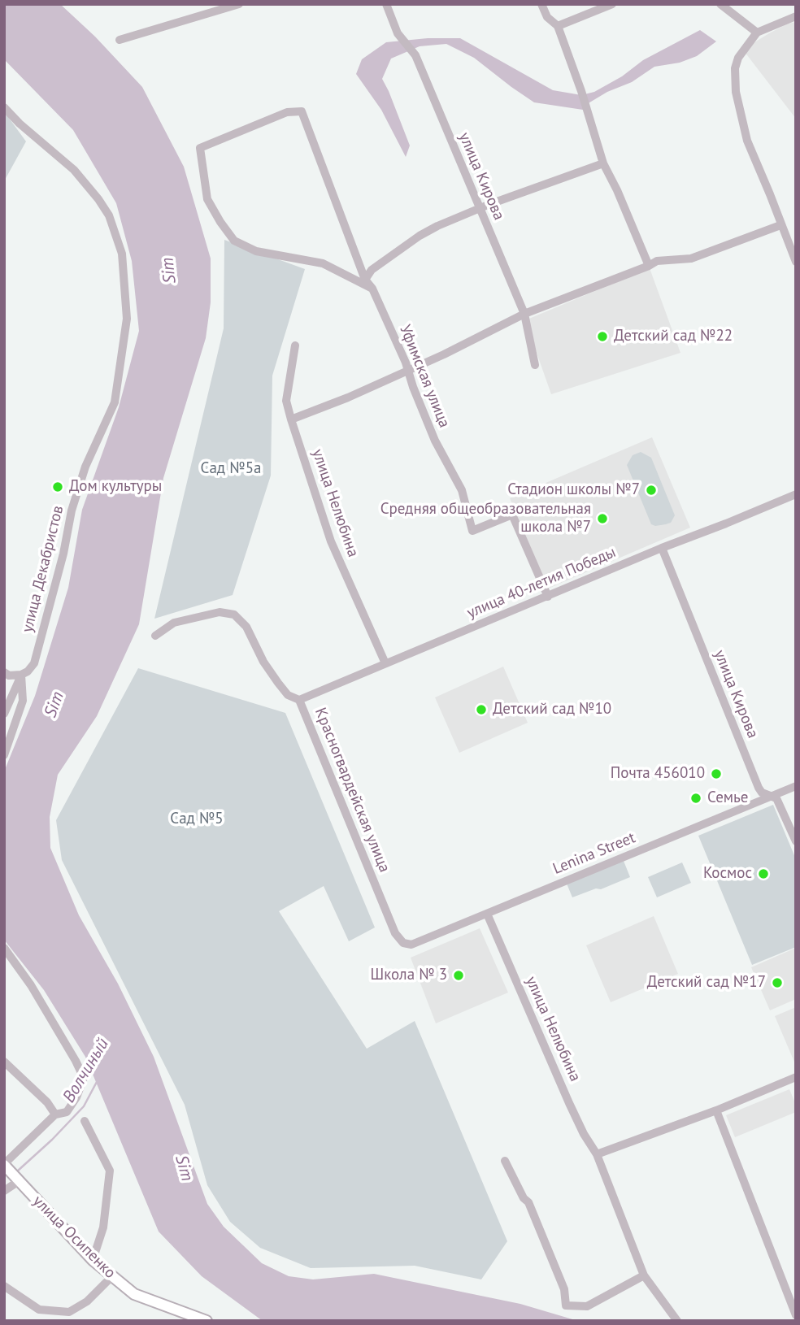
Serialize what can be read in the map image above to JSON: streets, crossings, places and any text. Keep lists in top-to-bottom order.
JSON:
{
  "streets": {
    "main road": ["улица Осипенко"],
    "street": [
      "улица Кирова",
      "Уфимская улица",
      "улица Нелюбина",
      "улица Декабристов",
      "улица 40-летия Победы",
      "Красногвардейская улица",
      "Lenina Street"
    ]
  },
  "crossings": [
    ["улица Кирова", "улица 40-летия Победы"],
    ["улица Кирова", "Lenina Street"],
    ["Уфимская улица", "улица 40-летия Победы"],
    ["улица Нелюбина", "улица 40-летия Победы"],
    ["улица Нелюбина", "Lenina Street"],
    ["улица 40-летия Победы", "Красногвардейская улица"],
    ["Красногвардейская улица", "Lenina Street"]
  ],
  "water": ["Sim", "Волчиный"],
  "parks": ["Сад №5а", "Сад №5"],
  "places": [
    "Детский сад №22",
    "Дом культуры",
    "Стадион школы №7",
    "Средняя общеобразовательная школа №7",
    "Детский сад №10",
    "Почта 456010",
    "Семье",
    "Космос",
    "Школа № 3",
    "Детский сад №17"
  ]
}
